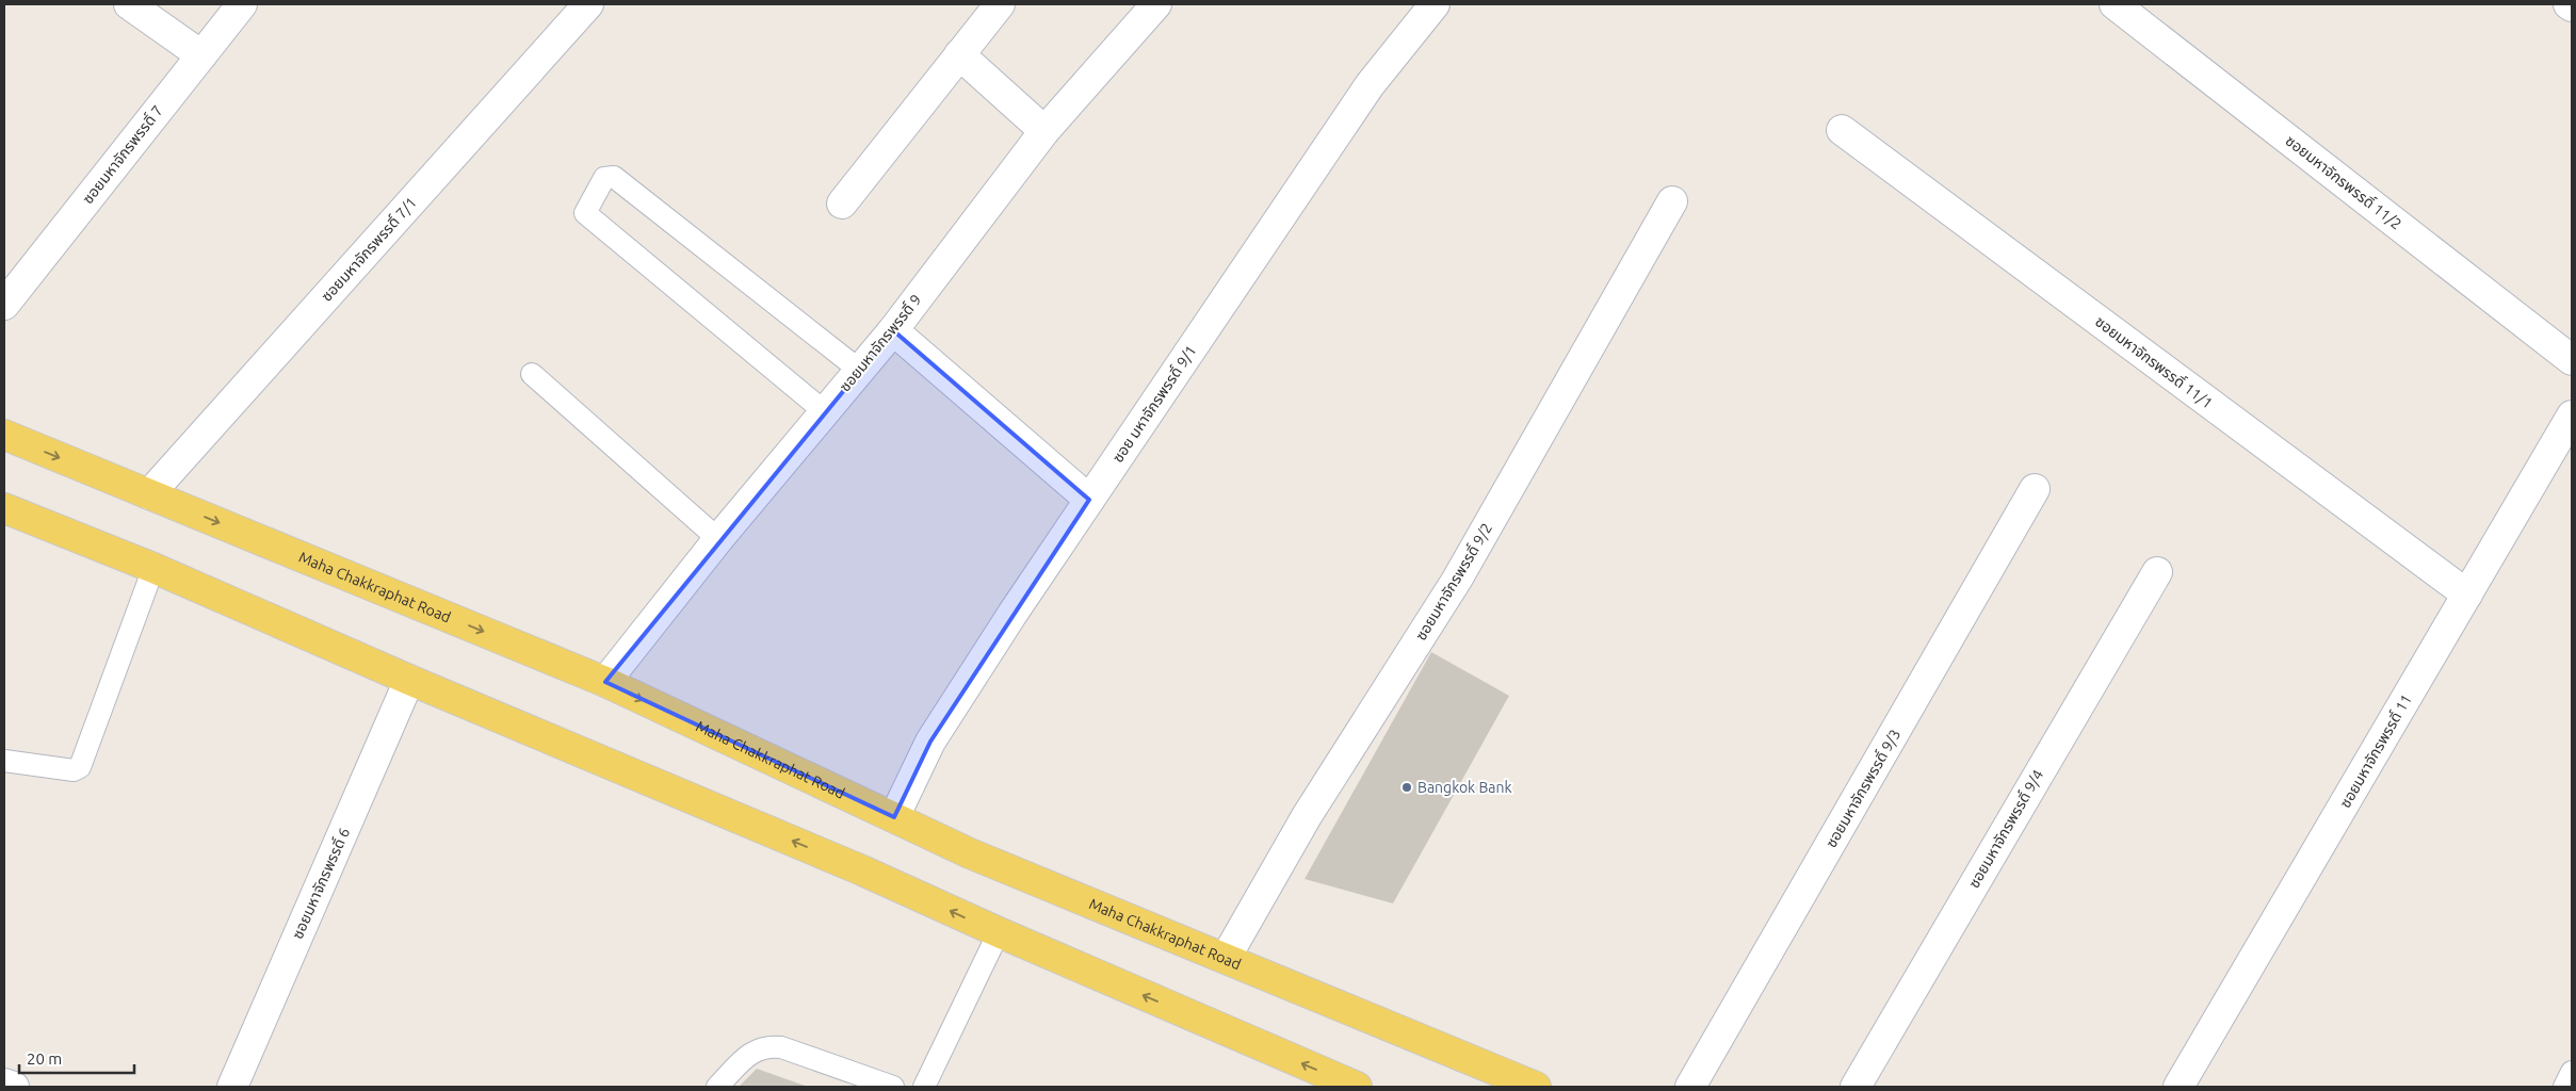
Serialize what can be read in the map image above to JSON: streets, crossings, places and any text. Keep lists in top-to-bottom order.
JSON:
{
  "streets": {
    "main road": ["Maha Chakkraphat Road"],
    "street": [
      "ซอยมหาจักรพรรดิ์ 7",
      "ซอยมหาจักรพรรดิ์ 11/2",
      "ซอยมหาจักรพรรดิ์ 7/1",
      "ซอยมหาจักรพรรดิ์ 9",
      "ซอยมหาจักรพรรดิ์ 11/1",
      "ซอย มหาจักรพรรดิ์ 9/1",
      "ซอยมหาจักรพรรดิ์ 9/2",
      "ซอยมหาจักรพรรดิ์ 11",
      "ซอยมหาจักรพรรดิ์ 9/3",
      "ซอยมหาจักรพรรดิ์ 9/4",
      "ซอยมหาจักรพรรดิ์ 6"
    ]
  },
  "crossings": [
    ["ซอยมหาจักรพรรดิ์ 7/1", "Maha Chakkraphat Road"],
    ["ซอยมหาจักรพรรดิ์ 9", "Maha Chakkraphat Road"],
    ["ซอยมหาจักรพรรดิ์ 11/1", "ซอยมหาจักรพรรดิ์ 11"],
    ["ซอย มหาจักรพรรดิ์ 9/1", "Maha Chakkraphat Road"],
    ["ซอยมหาจักรพรรดิ์ 9/2", "Maha Chakkraphat Road"]
  ],
  "places": ["Bangkok Bank"],
  "scale_bar": "20 m"
}
